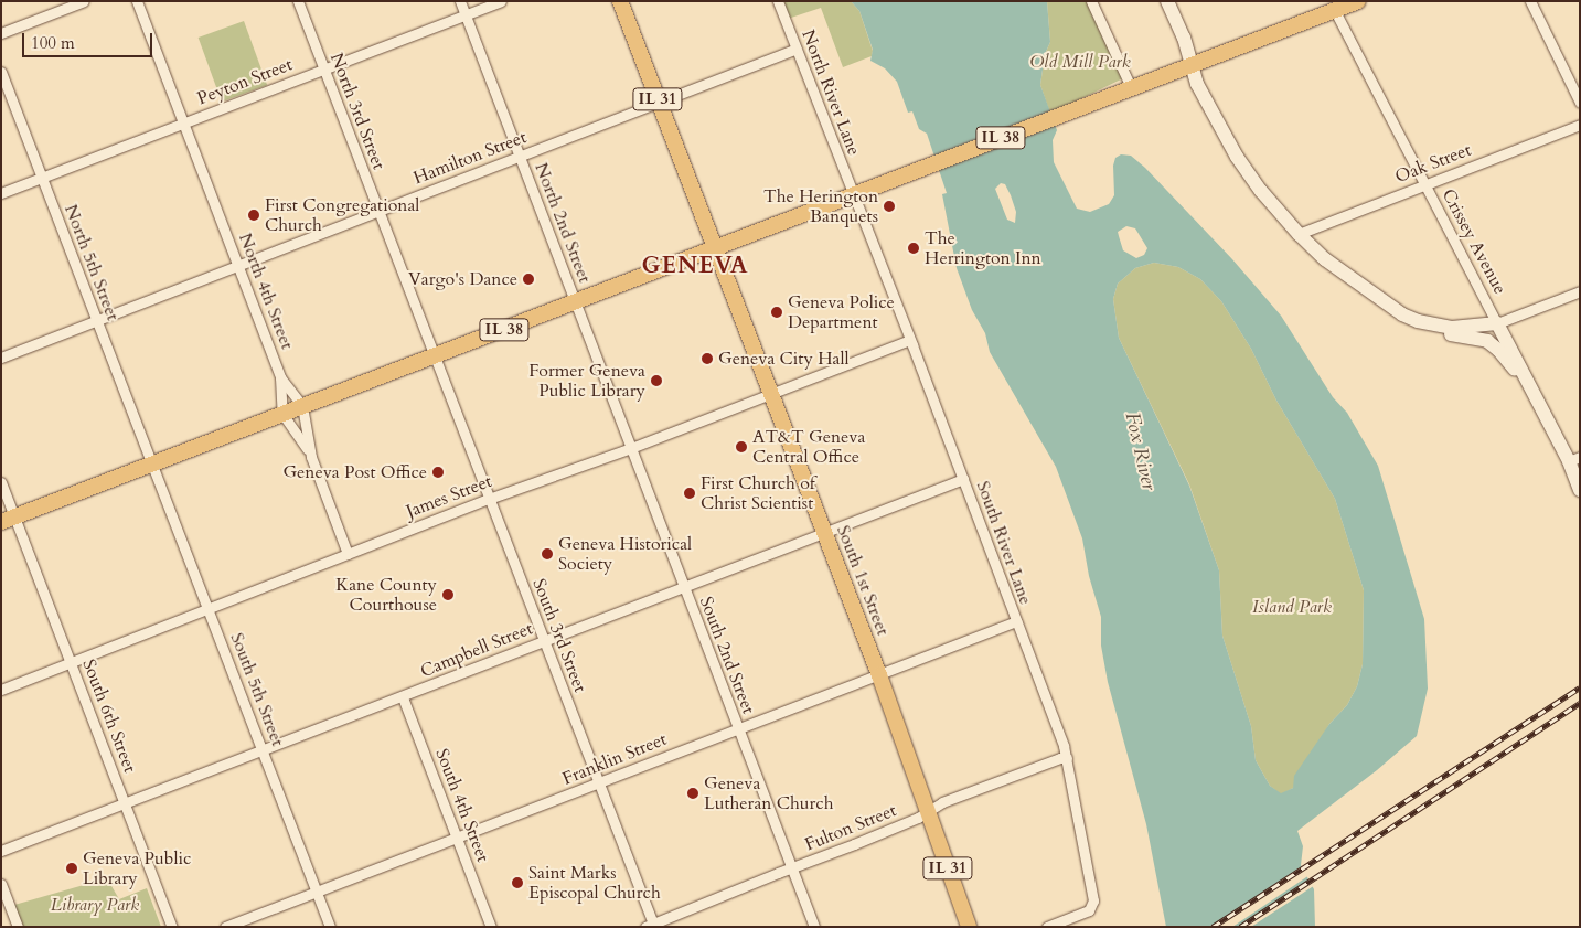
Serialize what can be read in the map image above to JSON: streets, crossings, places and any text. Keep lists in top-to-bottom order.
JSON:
{
  "streets": {
    "main road": [
      "IL 31",
      "IL 38",
      "Crissey Avenue",
      "South 1st Street"
    ],
    "street": [
      "Peyton Street",
      "North River Lane",
      "North 3rd Street",
      "Hamilton Street",
      "Oak Street",
      "North 2nd Street",
      "North 5th Street",
      "North 4th Street",
      "James Street",
      "South River Lane",
      "South 3rd Street",
      "Campbell Street",
      "South 2nd Street",
      "South 5th Street",
      "South 6th Street",
      "Franklin Street",
      "South 4th Street",
      "Fulton Street"
    ]
  },
  "crossings": [
    ["Peyton Street", "North 3rd Street"],
    ["Peyton Street", "North 2nd Street"],
    ["Peyton Street", "North 5th Street"],
    ["Peyton Street", "North 4th Street"],
    ["North River Lane", "IL 38"],
    ["North River Lane", "Hamilton Street"],
    ["North River Lane", "South River Lane"],
    ["IL 31", "IL 38"],
    ["IL 31", "Hamilton Street"],
    ["IL 31", "South 1st Street"],
    ["North 3rd Street", "IL 38"],
    ["North 3rd Street", "Hamilton Street"],
    ["North 3rd Street", "South 3rd Street"],
    ["IL 38", "North 2nd Street"],
    ["IL 38", "Crissey Avenue"],
    ["IL 38", "North 5th Street"],
    ["IL 38", "North 4th Street"],
    ["IL 38", "South River Lane"],
    ["IL 38", "South 1st Street"],
    ["IL 38", "South 3rd Street"],
    ["IL 38", "South 2nd Street"],
    ["IL 38", "South 5th Street"],
    ["IL 38", "South 6th Street"],
    ["Hamilton Street", "North 2nd Street"],
    ["Hamilton Street", "North 5th Street"],
    ["Hamilton Street", "North 4th Street"],
    ["Oak Street", "Crissey Avenue"],
    ["North 2nd Street", "South 2nd Street"],
    ["North 5th Street", "South 5th Street"],
    ["James Street", "South River Lane"],
    ["James Street", "South 1st Street"],
    ["James Street", "South 3rd Street"],
    ["James Street", "South 2nd Street"],
    ["James Street", "South 5th Street"],
    ["James Street", "South 6th Street"],
    ["South River Lane", "Campbell Street"],
    ["South River Lane", "Franklin Street"],
    ["South River Lane", "Fulton Street"],
    ["South 1st Street", "Campbell Street"],
    ["South 1st Street", "Franklin Street"],
    ["South 1st Street", "Fulton Street"],
    ["South 3rd Street", "Campbell Street"],
    ["South 3rd Street", "Franklin Street"],
    ["South 3rd Street", "Fulton Street"],
    ["Campbell Street", "South 2nd Street"],
    ["Campbell Street", "South 5th Street"],
    ["Campbell Street", "South 6th Street"],
    ["Campbell Street", "South 4th Street"],
    ["South 2nd Street", "Franklin Street"],
    ["South 2nd Street", "Fulton Street"],
    ["South 5th Street", "Franklin Street"],
    ["Franklin Street", "South 4th Street"]
  ],
  "districts": ["GENEVA"],
  "water": ["Fox River"],
  "parks": ["Old Mill Park", "Island Park", "Library Park"],
  "places": [
    "The Herington Banquets",
    "First Congregational Church",
    "The Herrington Inn",
    "Vargo's Dance",
    "Geneva Police Department",
    "Geneva City Hall",
    "Former Geneva Public Library",
    "AT&T Geneva Central Office",
    "Geneva Post Office",
    "First Church of Christ Scientist",
    "Geneva Historical Society",
    "Kane County Courthouse",
    "Geneva Lutheran Church",
    "Geneva Public Library",
    "Saint Marks Episcopal Church"
  ],
  "scale_bar": "100 m"
}
